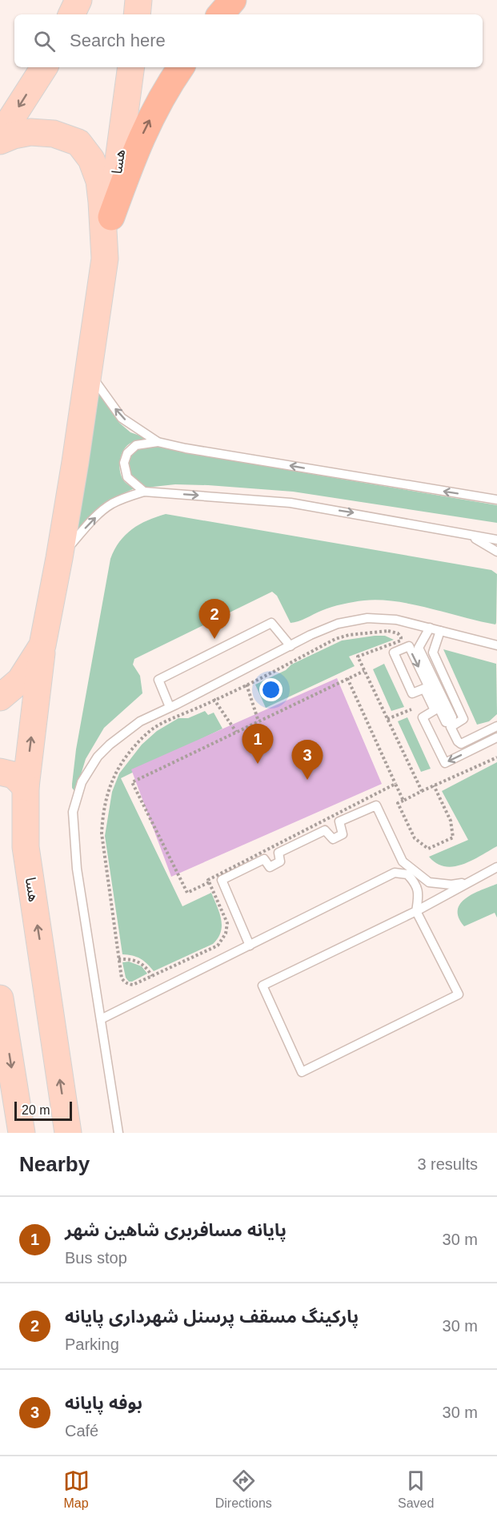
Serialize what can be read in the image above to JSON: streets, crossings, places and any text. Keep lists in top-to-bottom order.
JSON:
{
  "streets": {
    "main road": ["هسا"]
  },
  "one_way": ["هسا"],
  "scale_bar": "20 m",
  "page": {
    "search": "Search here",
    "pins": ["2", "1", "3"],
    "scale": "20 m",
    "heading": ["Nearby", "3 results"],
    "list": [
      {
        "mark": "1",
        "name": "پایانه مسافربری شاهین شهر",
        "note": "Bus stop",
        "value": "30 m"
      },
      {
        "mark": "2",
        "name": "پارکینگ مسقف پرسنل شهرداری پایانه",
        "note": "Parking",
        "value": "30 m"
      },
      {
        "mark": "3",
        "name": "بوفه پایانه",
        "note": "Café",
        "value": "30 m"
      }
    ],
    "nav": ["Map", "Directions", "Saved"]
  }
}
